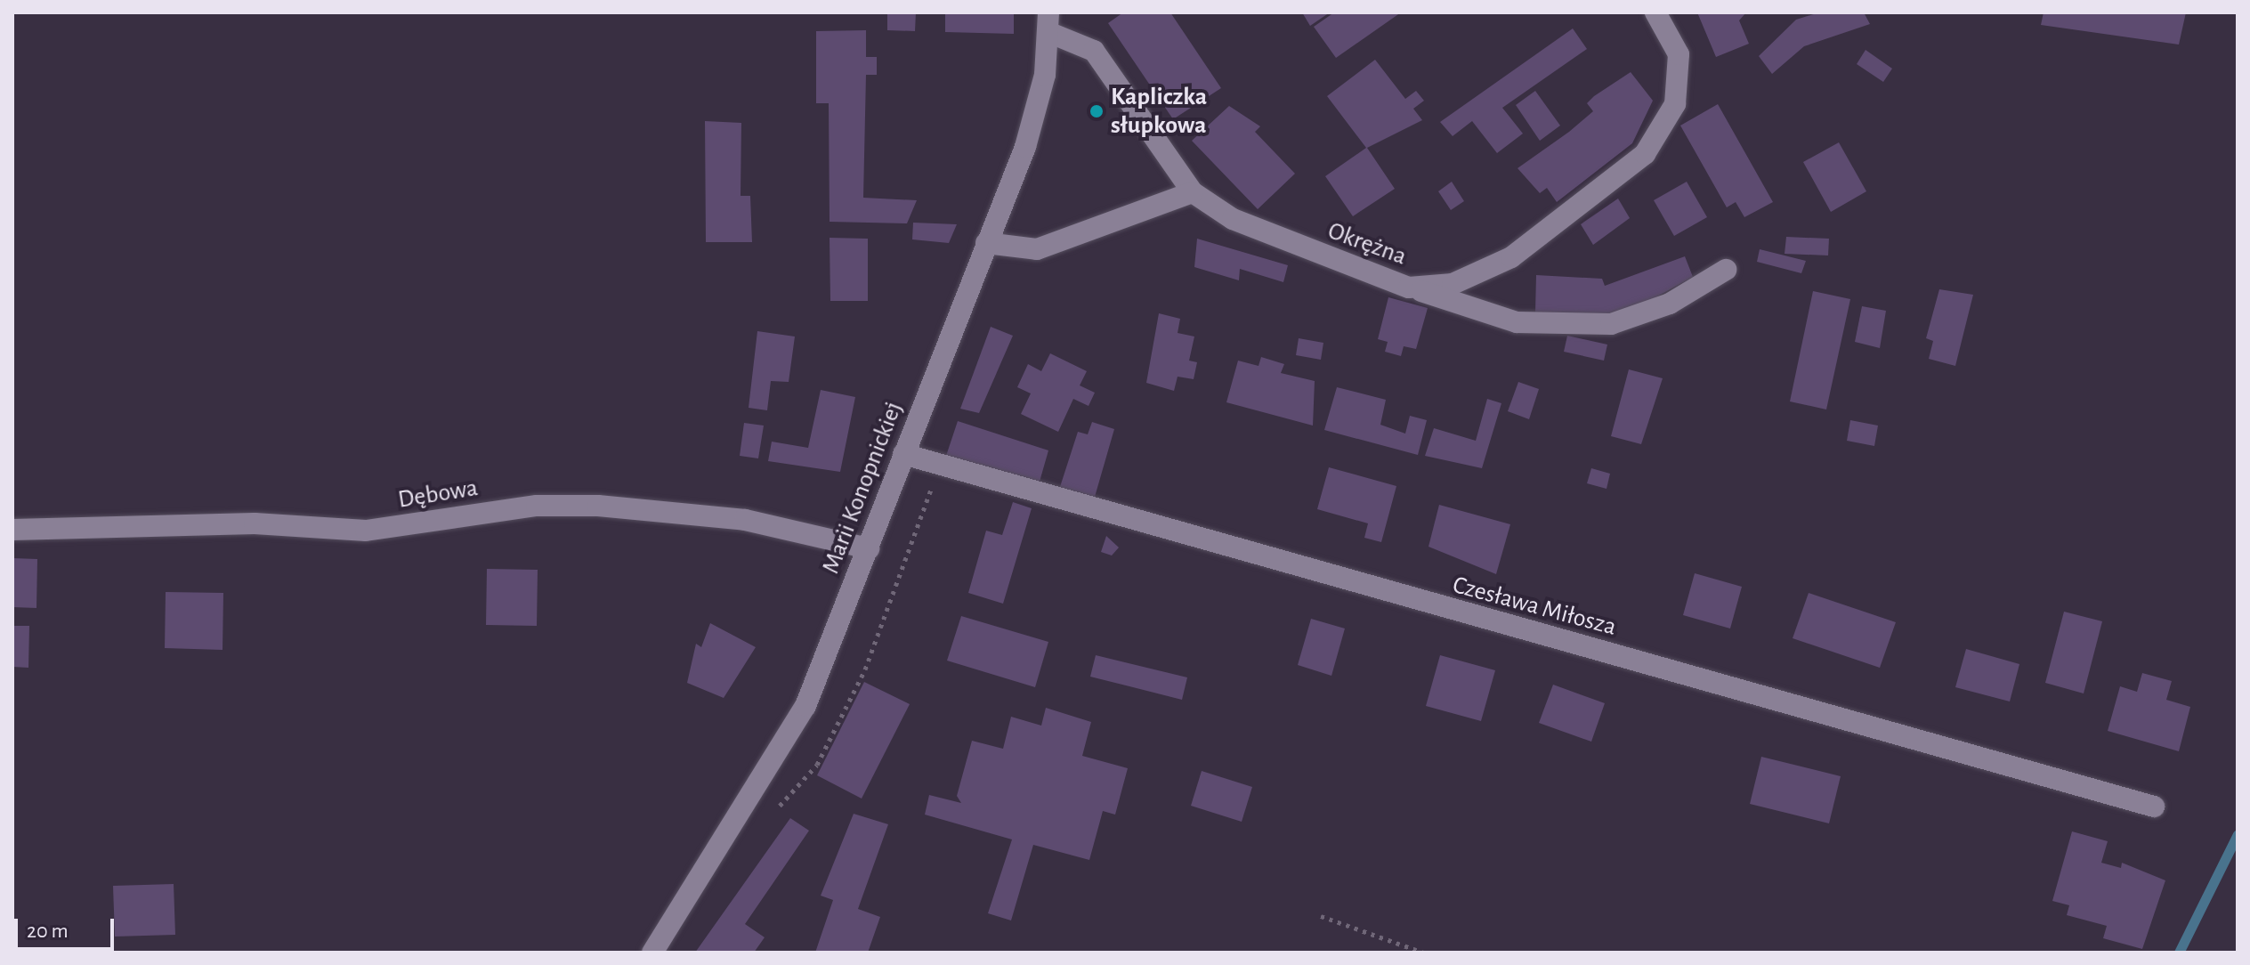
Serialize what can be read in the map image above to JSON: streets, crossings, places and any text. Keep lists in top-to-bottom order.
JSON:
{
  "streets": {
    "street": [
      "Okrężna",
      "Marii Konopnickiej",
      "Dębowa",
      "Czesława Miłosza"
    ]
  },
  "crossings": [
    ["Okrężna", "Marii Konopnickiej"],
    ["Marii Konopnickiej", "Dębowa"],
    ["Marii Konopnickiej", "Czesława Miłosza"]
  ],
  "places": ["Kapliczka słupkowa"],
  "scale_bar": "20 m"
}
